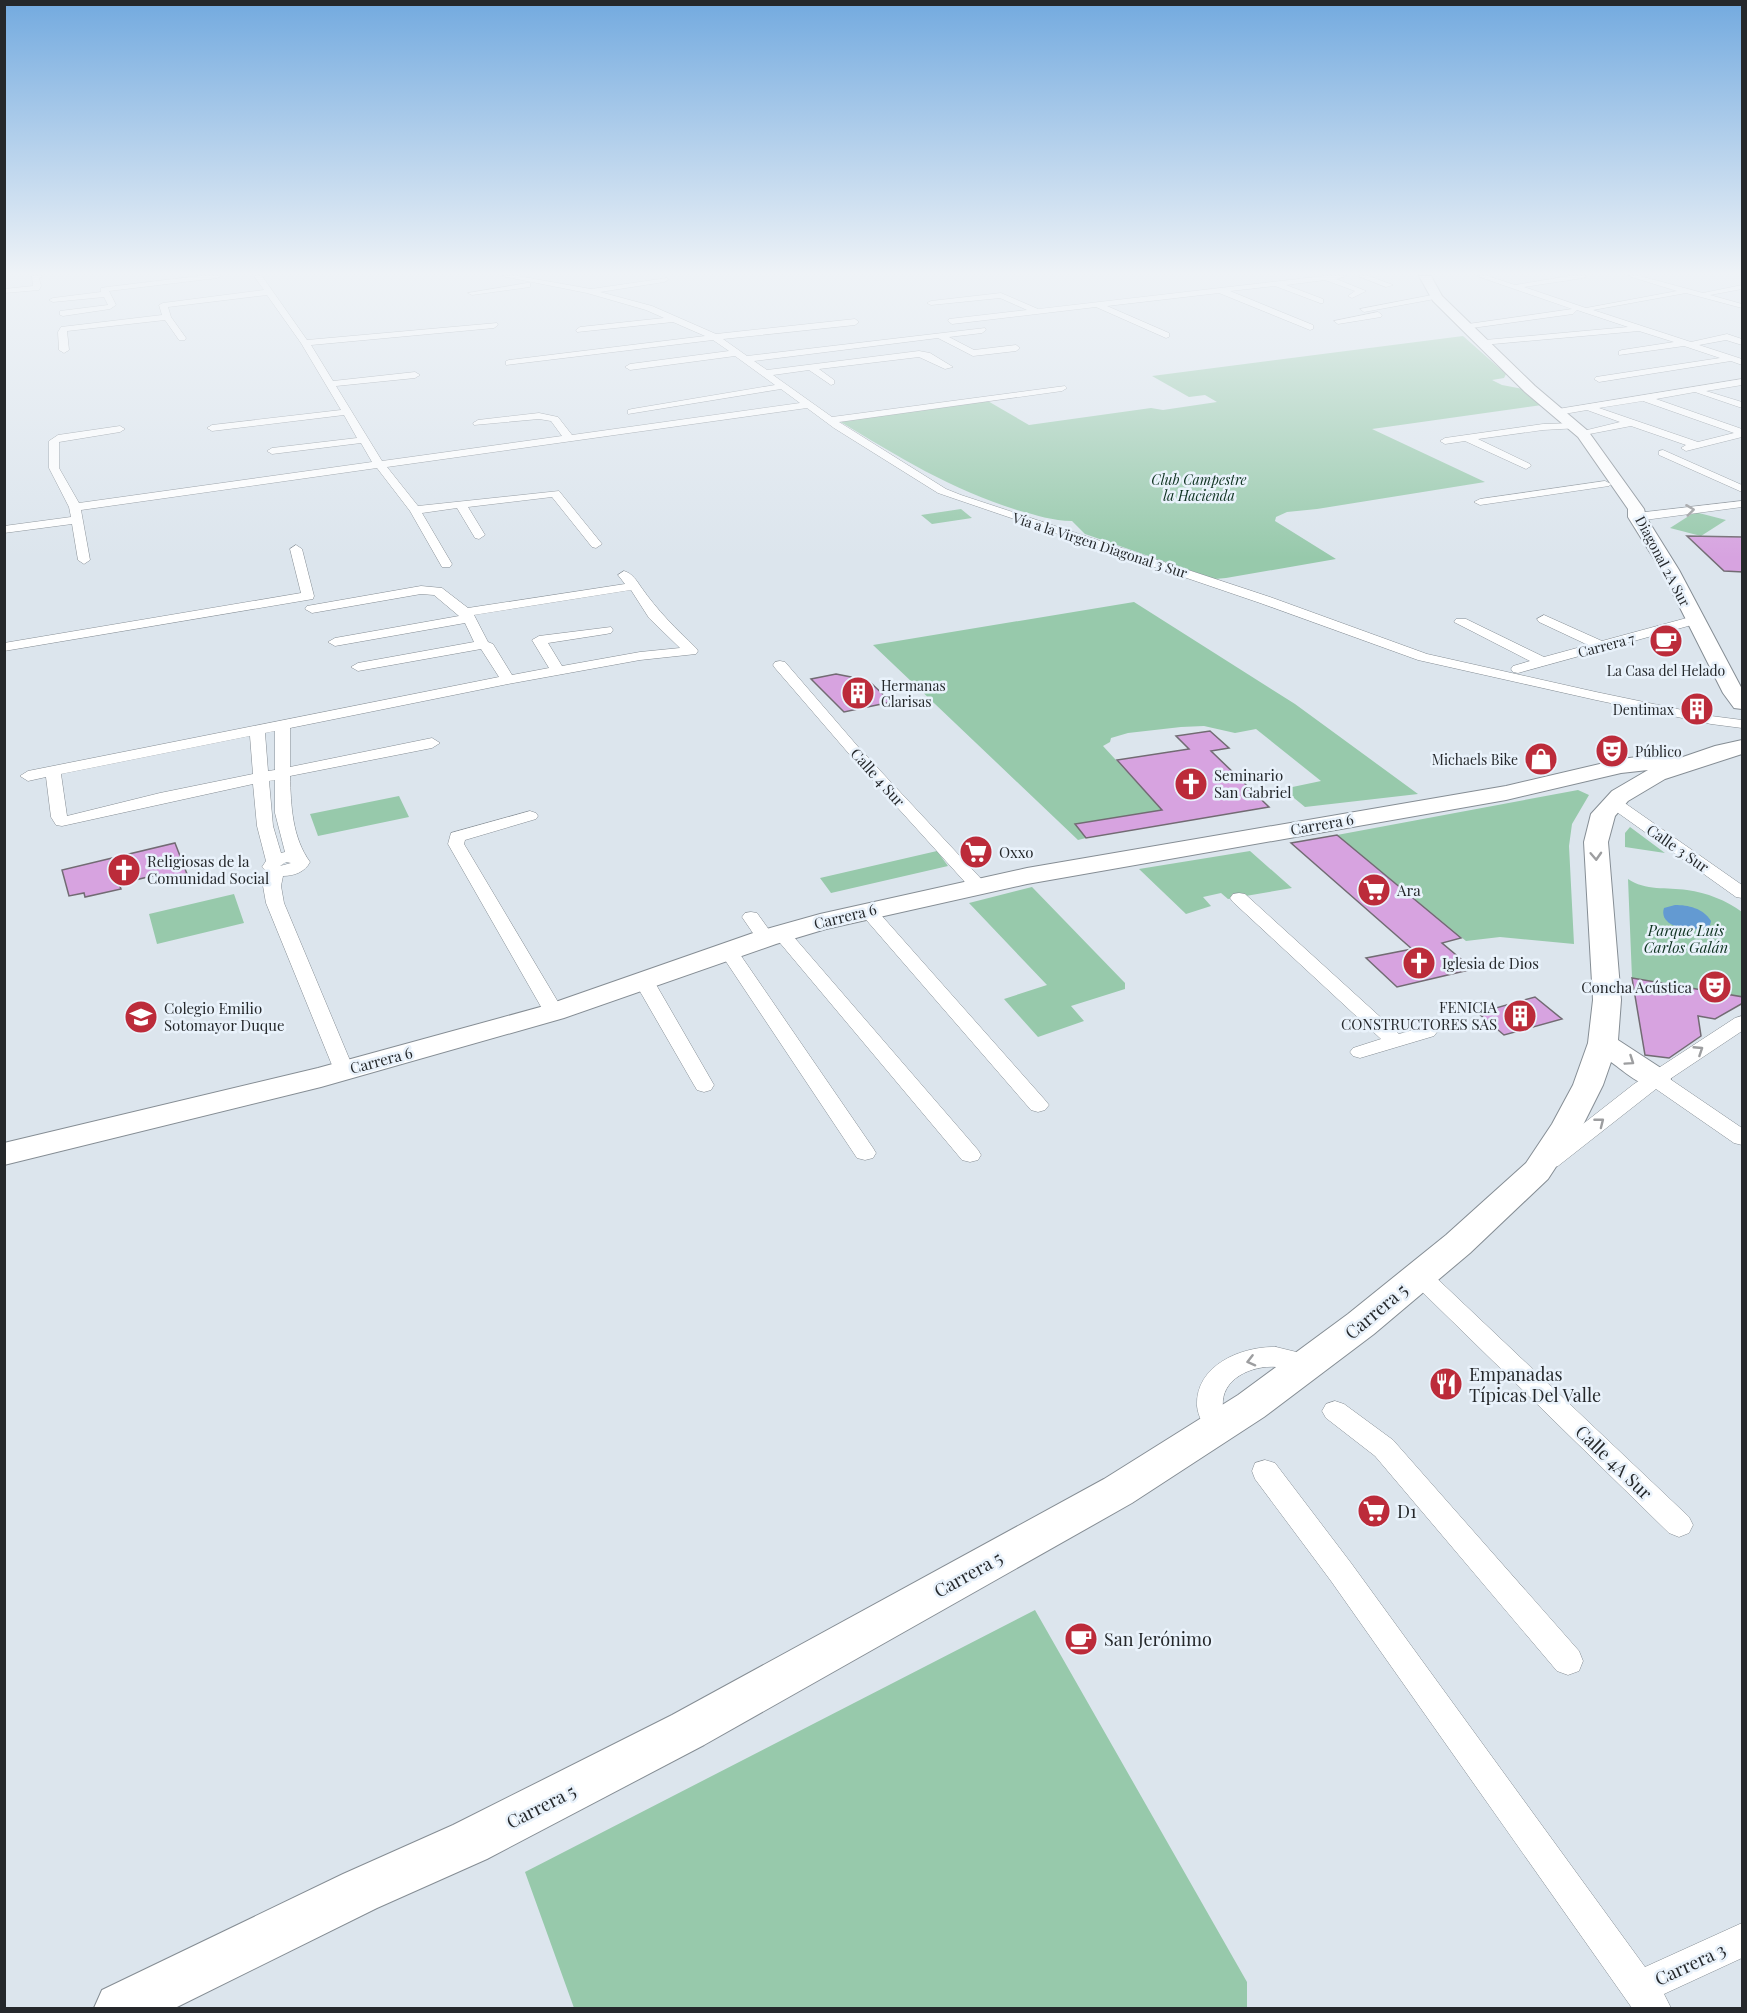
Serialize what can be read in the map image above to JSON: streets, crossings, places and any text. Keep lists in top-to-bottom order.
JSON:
{
  "streets": {
    "main road": ["Diagonal 2A Sur", "Carrera 6", "Carrera 5"],
    "street": [
      "Vía a la Virgen Diagonal 3 Sur",
      "Carrera 7",
      "Calle 4 Sur",
      "Calle 3 Sur",
      "Calle 4A Sur",
      "Carrera 3"
    ]
  },
  "crossings": [
    ["Diagonal 2A Sur", "Carrera 7"],
    ["Calle 4 Sur", "Carrera 6"],
    ["Carrera 5", "Calle 4A Sur"]
  ],
  "parks": ["Club Campestre la Hacienda", "Parque Luis Carlos Galán"],
  "places": {
    "cafe": ["La Casa del Helado", "San Jerónimo"],
    "building": ["Hermanas Clarisas", "Dentimax", "FENICIA CONSTRUCTORES SAS"],
    "theatre": ["Público", "Concha Acústica"],
    "shop": ["Michaels Bike"],
    "church": ["Seminario San Gabriel", "Religiosas de la Comunidad Social", "Iglesia de Dios"],
    "supermarket": ["Oxxo", "Ara", "D1"],
    "school or university": ["Colegio Emilio Sotomayor Duque"],
    "restaurant": ["Empanadas Típicas Del Valle"]
  }
}
